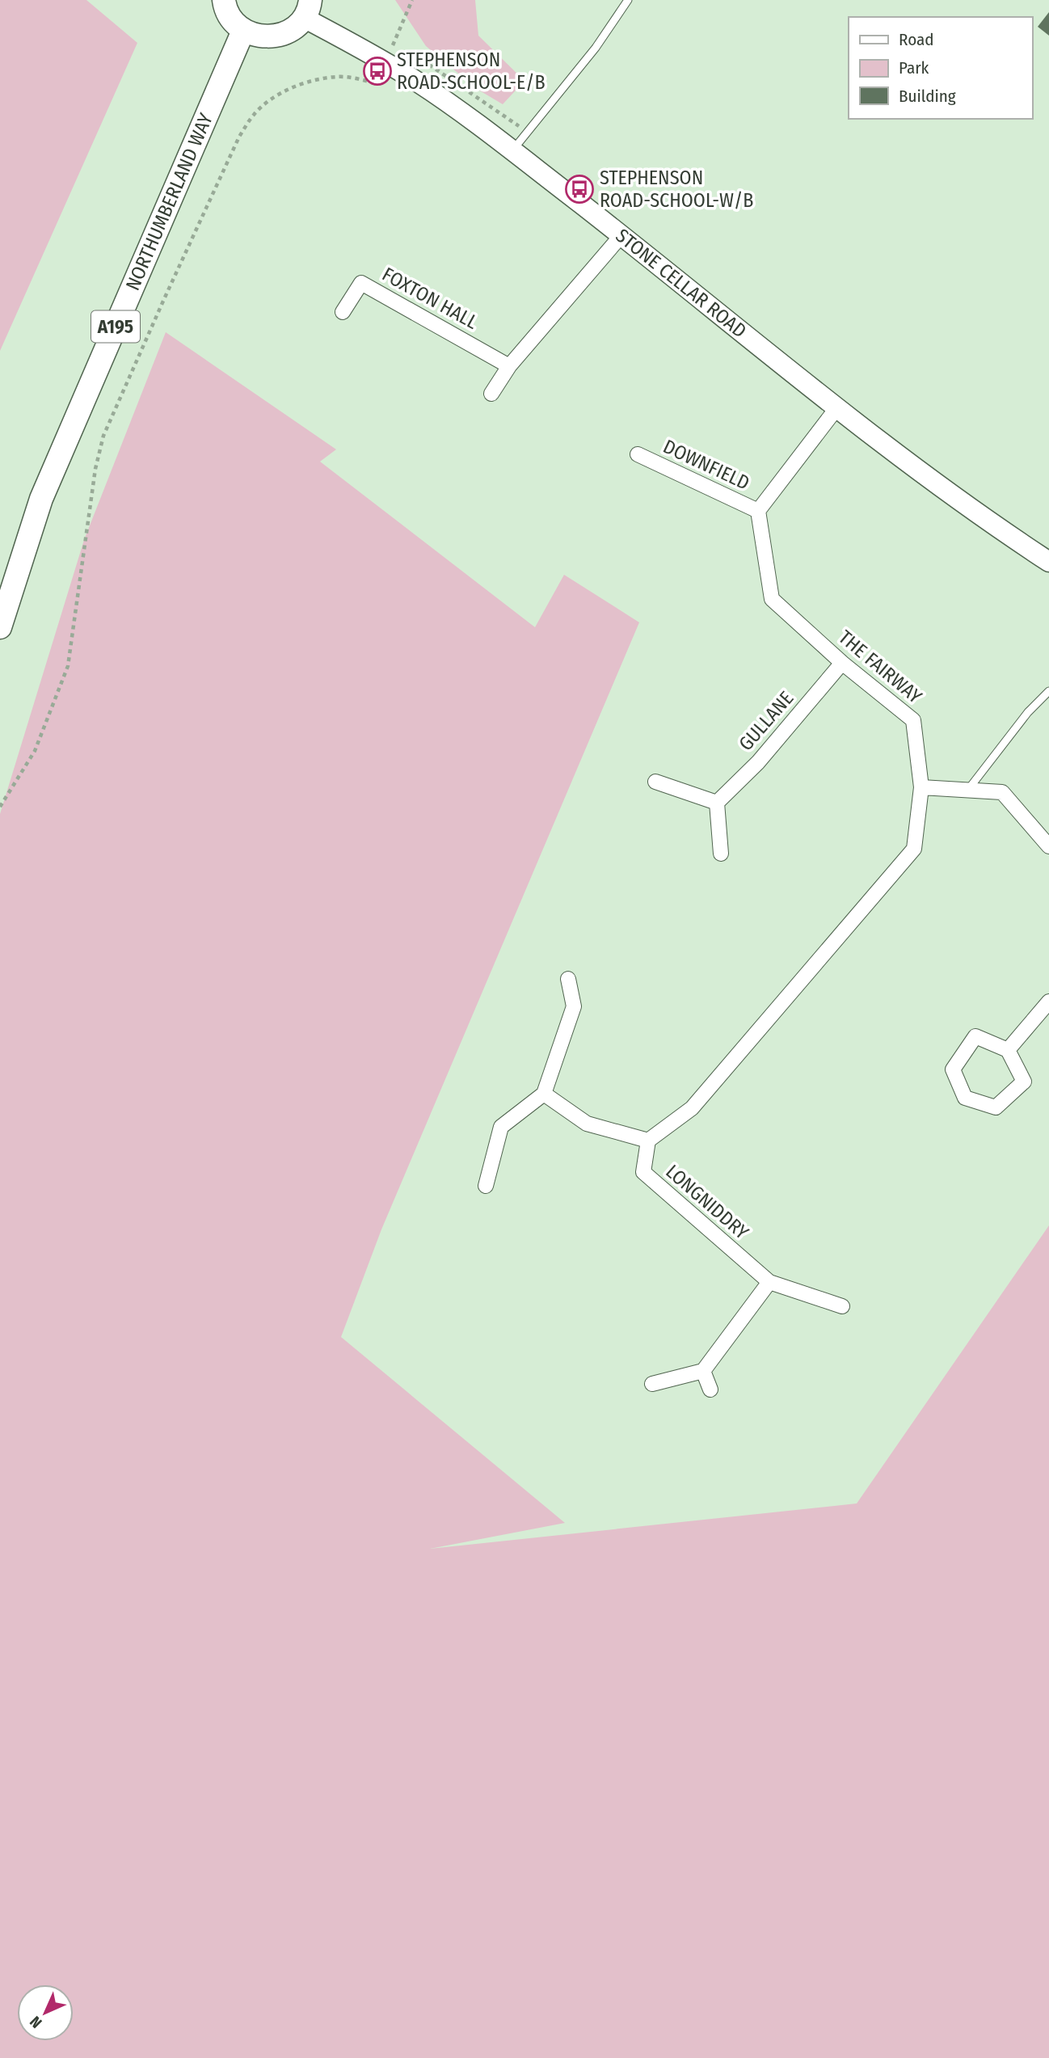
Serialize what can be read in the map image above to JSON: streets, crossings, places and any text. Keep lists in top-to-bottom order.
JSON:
{
  "streets": {
    "main road": ["NORTHUMBERLAND WAY", "A195"],
    "street": [
      "STONE CELLAR ROAD",
      "FOXTON HALL",
      "DOWNFIELD",
      "THE FAIRWAY",
      "GULLANE",
      "LONGNIDDRY"
    ]
  },
  "crossings": [
    ["DOWNFIELD", "THE FAIRWAY"],
    ["THE FAIRWAY", "GULLANE"],
    ["THE FAIRWAY", "LONGNIDDRY"]
  ],
  "places": {
    "bus stop": ["STEPHENSON ROAD-SCHOOL-E/B", "STEPHENSON ROAD-SCHOOL-W/B"]
  },
  "legend": ["Road", "Park", "Building"],
  "north": "bottom left"
}
